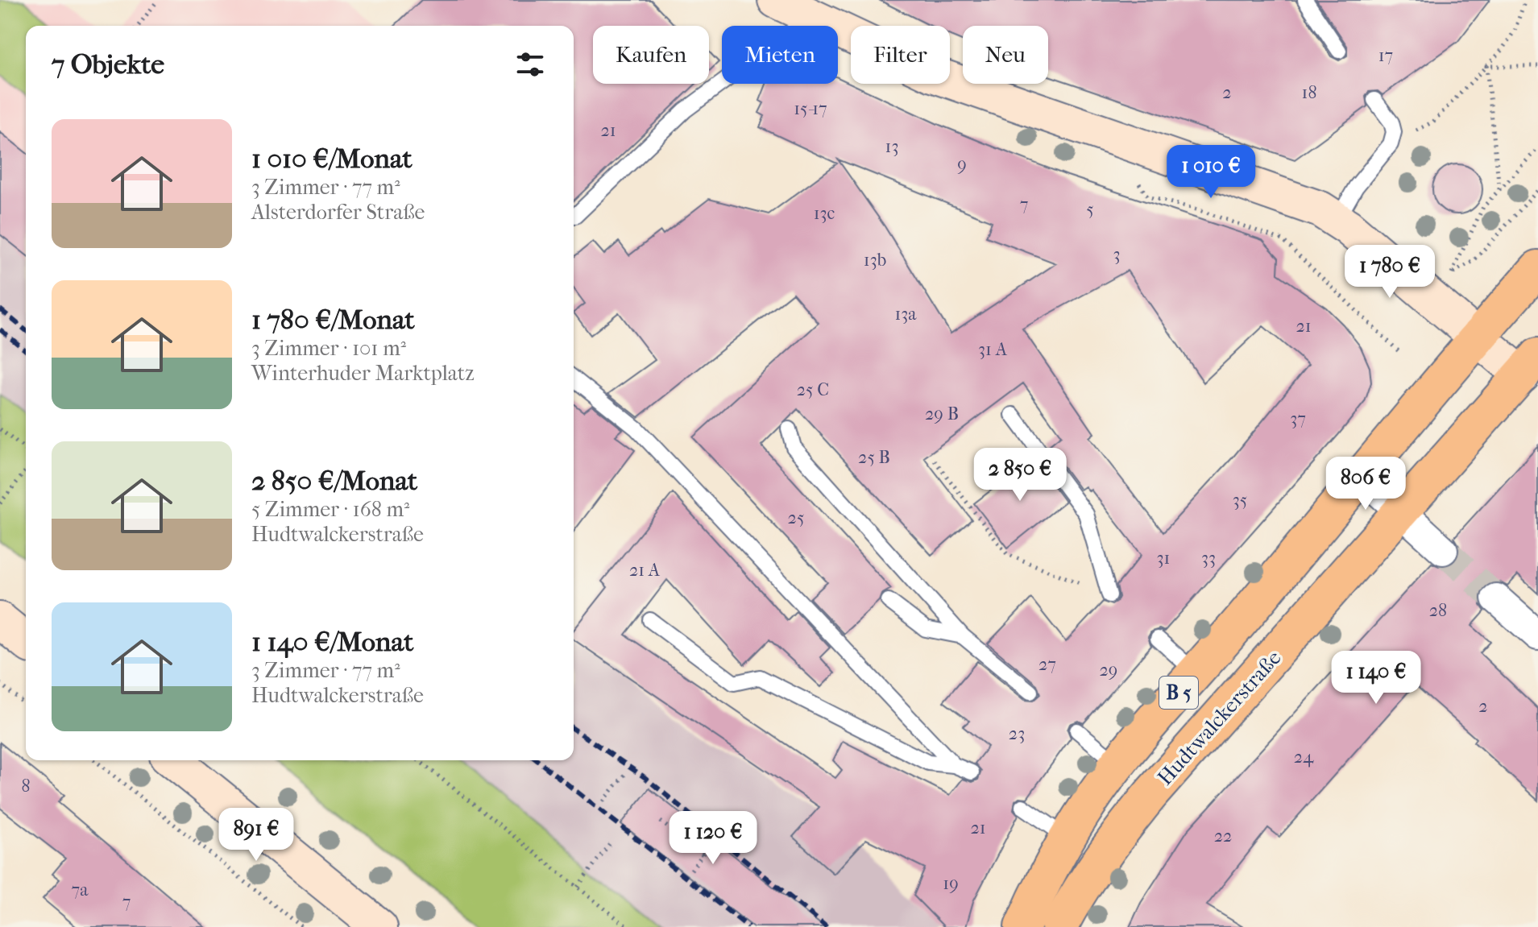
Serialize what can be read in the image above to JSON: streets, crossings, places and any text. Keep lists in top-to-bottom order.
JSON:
{
  "streets": {
    "main road": ["B 5", "Hudtwalckerstraße"]
  },
  "house_numbers": [
    "17",
    "2",
    "18",
    "15-17",
    "21",
    "13",
    "9",
    "7",
    "5",
    "13c",
    "3",
    "13b",
    "13a",
    "21",
    "31 A",
    "25 C",
    "29 B",
    "37",
    "25 B",
    "35",
    "25",
    "31",
    "33",
    "21 A",
    "28",
    "27",
    "29",
    "2",
    "23",
    "24",
    "8",
    "21",
    "22",
    "19",
    "7a",
    "7"
  ],
  "page": {
    "chip": [
      "Kaufen",
      "Mieten",
      "Filter",
      "Neu"
    ],
    "heading": "7 Objekte",
    "list": [
      {
        "name": "1 010 €/Monat",
        "note": "3 Zimmer · 77 m² · Alsterdorfer Straße"
      },
      {
        "name": "1 780 €/Monat",
        "note": "3 Zimmer · 101 m² · Winterhuder Marktplatz"
      },
      {
        "name": "2 850 €/Monat",
        "note": "5 Zimmer · 168 m² · Hudtwalckerstraße"
      },
      {
        "name": "1 140 €/Monat",
        "note": "3 Zimmer · 77 m² · Hudtwalckerstraße"
      }
    ],
    "price": [
      "1 010 €",
      "1 780 €",
      "2 850 €",
      "806 €",
      "1 140 €",
      "891 €",
      "1 120 €"
    ]
  }
}
